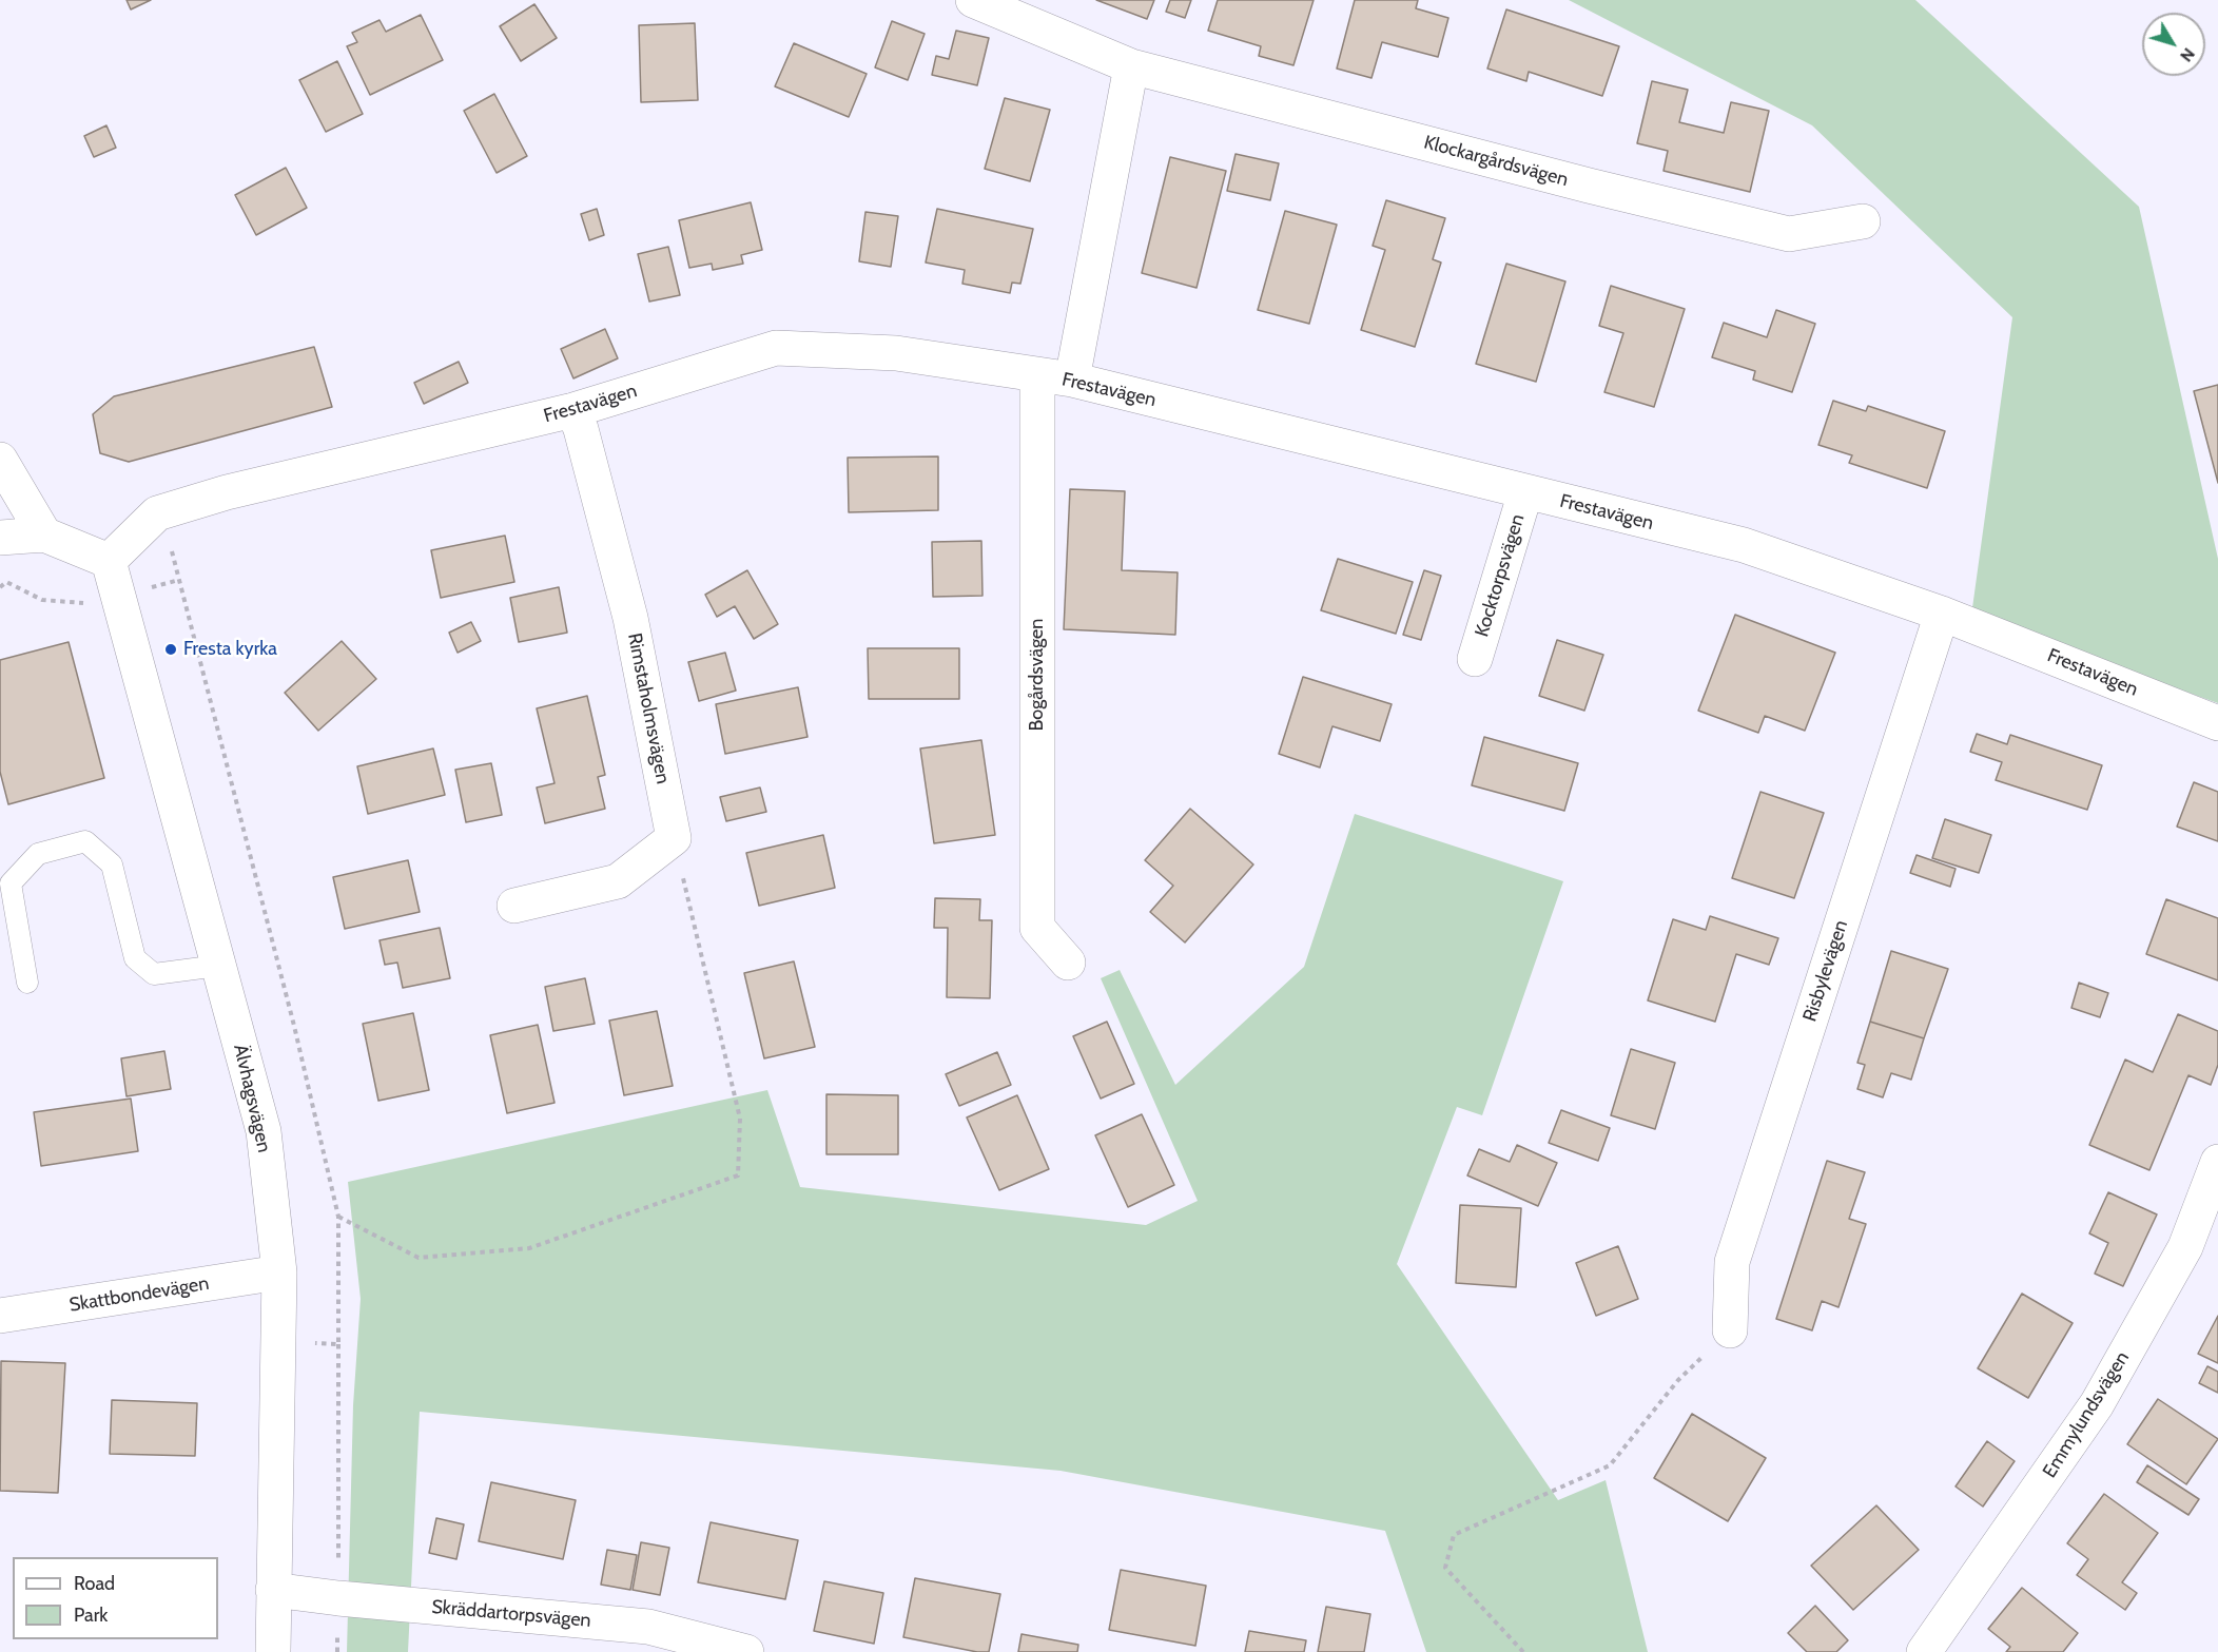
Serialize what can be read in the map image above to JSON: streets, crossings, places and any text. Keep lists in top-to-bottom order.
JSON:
{
  "streets": {
    "street": [
      "Klockargårdsvägen",
      "Frestavägen",
      "Kocktorpsvägen",
      "Bogårdsvägen",
      "Rimstaholmsvägen",
      "Risbylevägen",
      "Älvhagsvägen",
      "Skattbondevägen",
      "Emmylundsvägen",
      "Skräddartorpsvägen"
    ]
  },
  "crossings": [
    ["Frestavägen", "Kocktorpsvägen"],
    ["Frestavägen", "Bogårdsvägen"],
    ["Frestavägen", "Rimstaholmsvägen"],
    ["Frestavägen", "Risbylevägen"],
    ["Frestavägen", "Älvhagsvägen"],
    ["Älvhagsvägen", "Skattbondevägen"],
    ["Älvhagsvägen", "Skräddartorpsvägen"]
  ],
  "places": ["Fresta kyrka"],
  "legend": ["Road", "Park"],
  "north": "bottom right"
}
